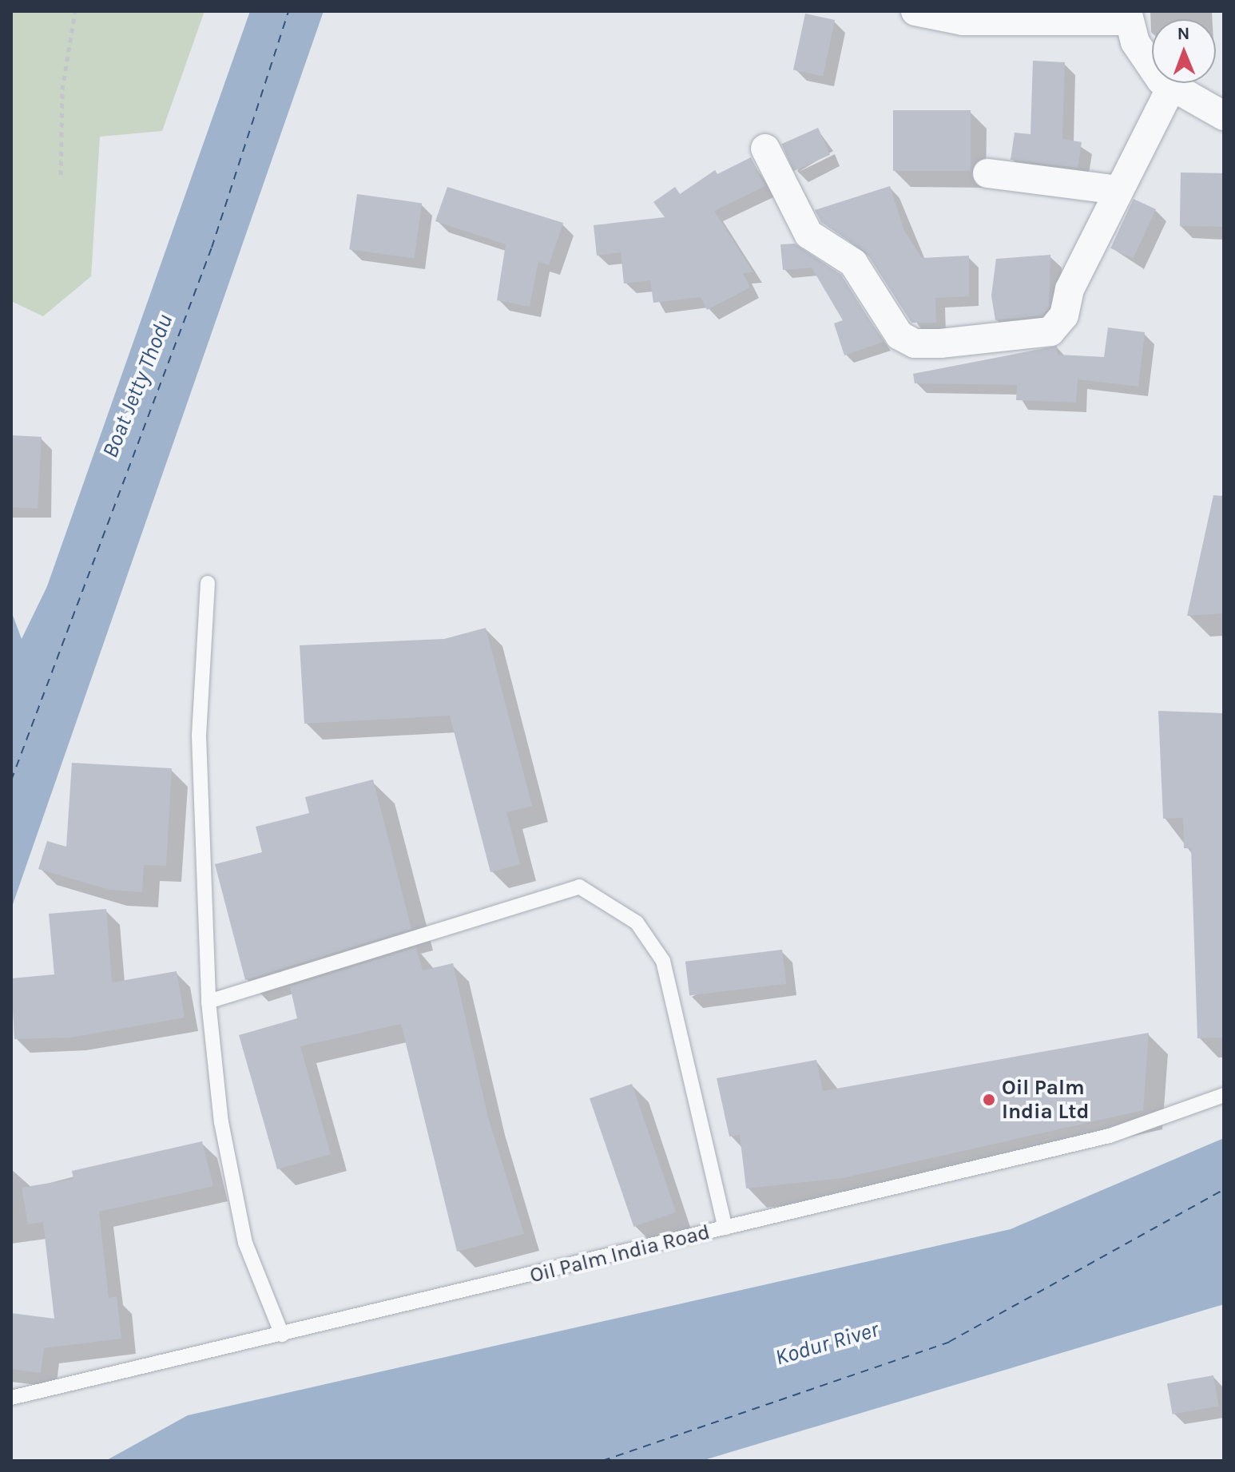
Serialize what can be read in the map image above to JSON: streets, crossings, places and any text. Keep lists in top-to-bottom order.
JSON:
{
  "streets": {
    "lane": ["Oil Palm India Road"]
  },
  "water": ["Boat Jetty Thodu", "Kodur River"],
  "places": ["Oil Palm India Ltd"],
  "north": "top"
}
